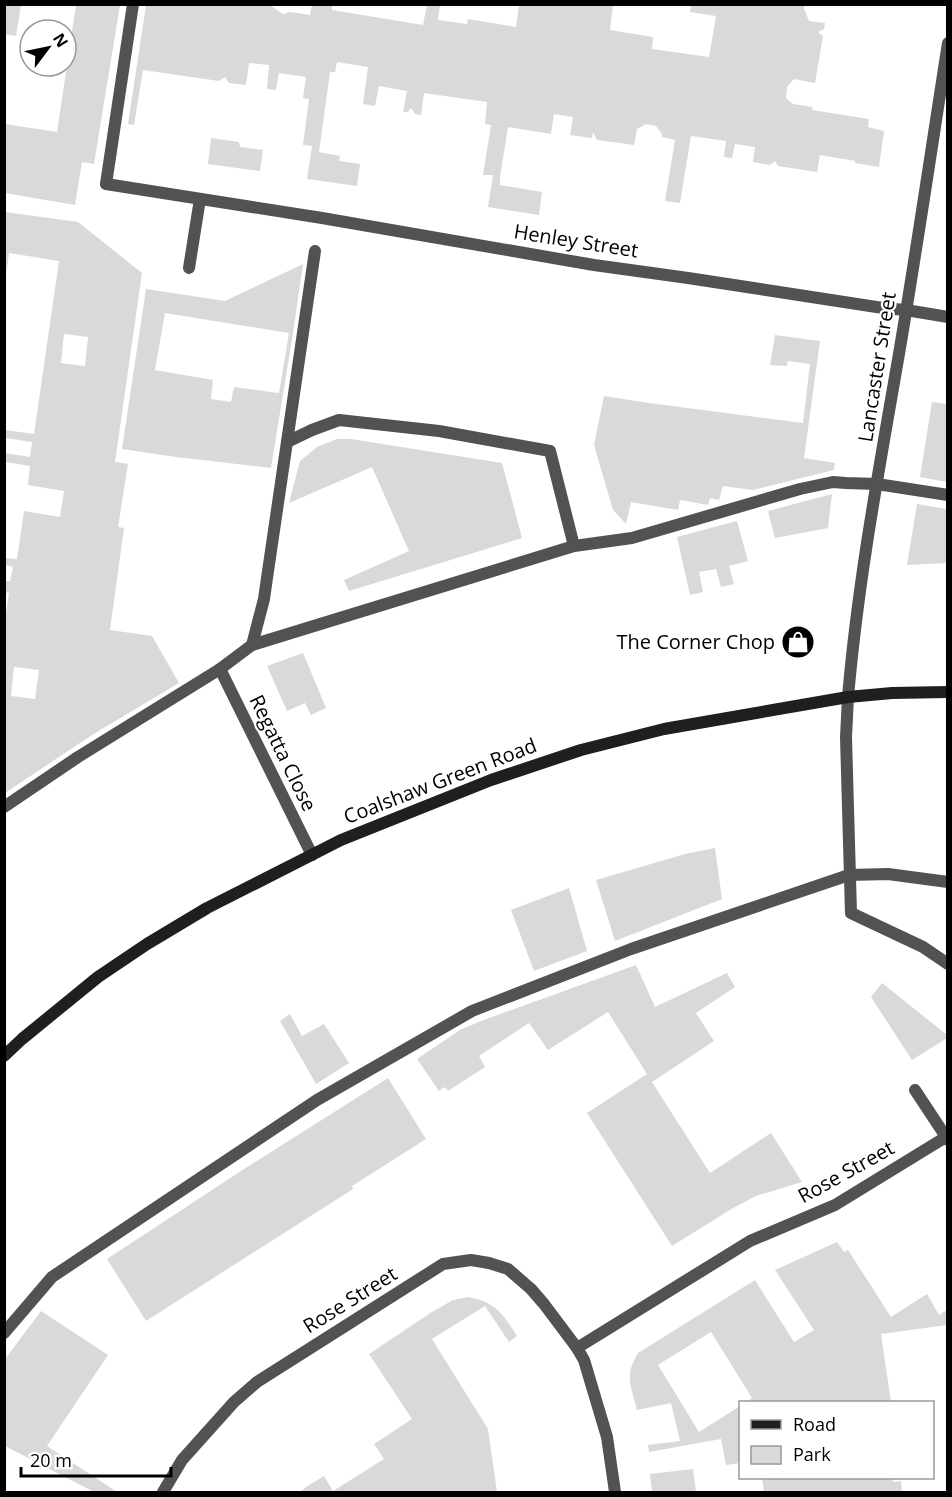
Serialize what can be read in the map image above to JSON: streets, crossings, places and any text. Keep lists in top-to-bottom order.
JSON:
{
  "streets": {
    "main road": ["Coalshaw Green Road"],
    "street": [
      "Henley Street",
      "Lancaster Street",
      "Regatta Close",
      "Rose Street"
    ]
  },
  "crossings": [
    ["Henley Street", "Lancaster Street"],
    ["Lancaster Street", "Coalshaw Green Road"],
    ["Regatta Close", "Coalshaw Green Road"]
  ],
  "places": {
    "shop": ["The Corner Chop"]
  },
  "legend": ["Road", "Park"],
  "scale_bar": "20 m",
  "north": "top right"
}
